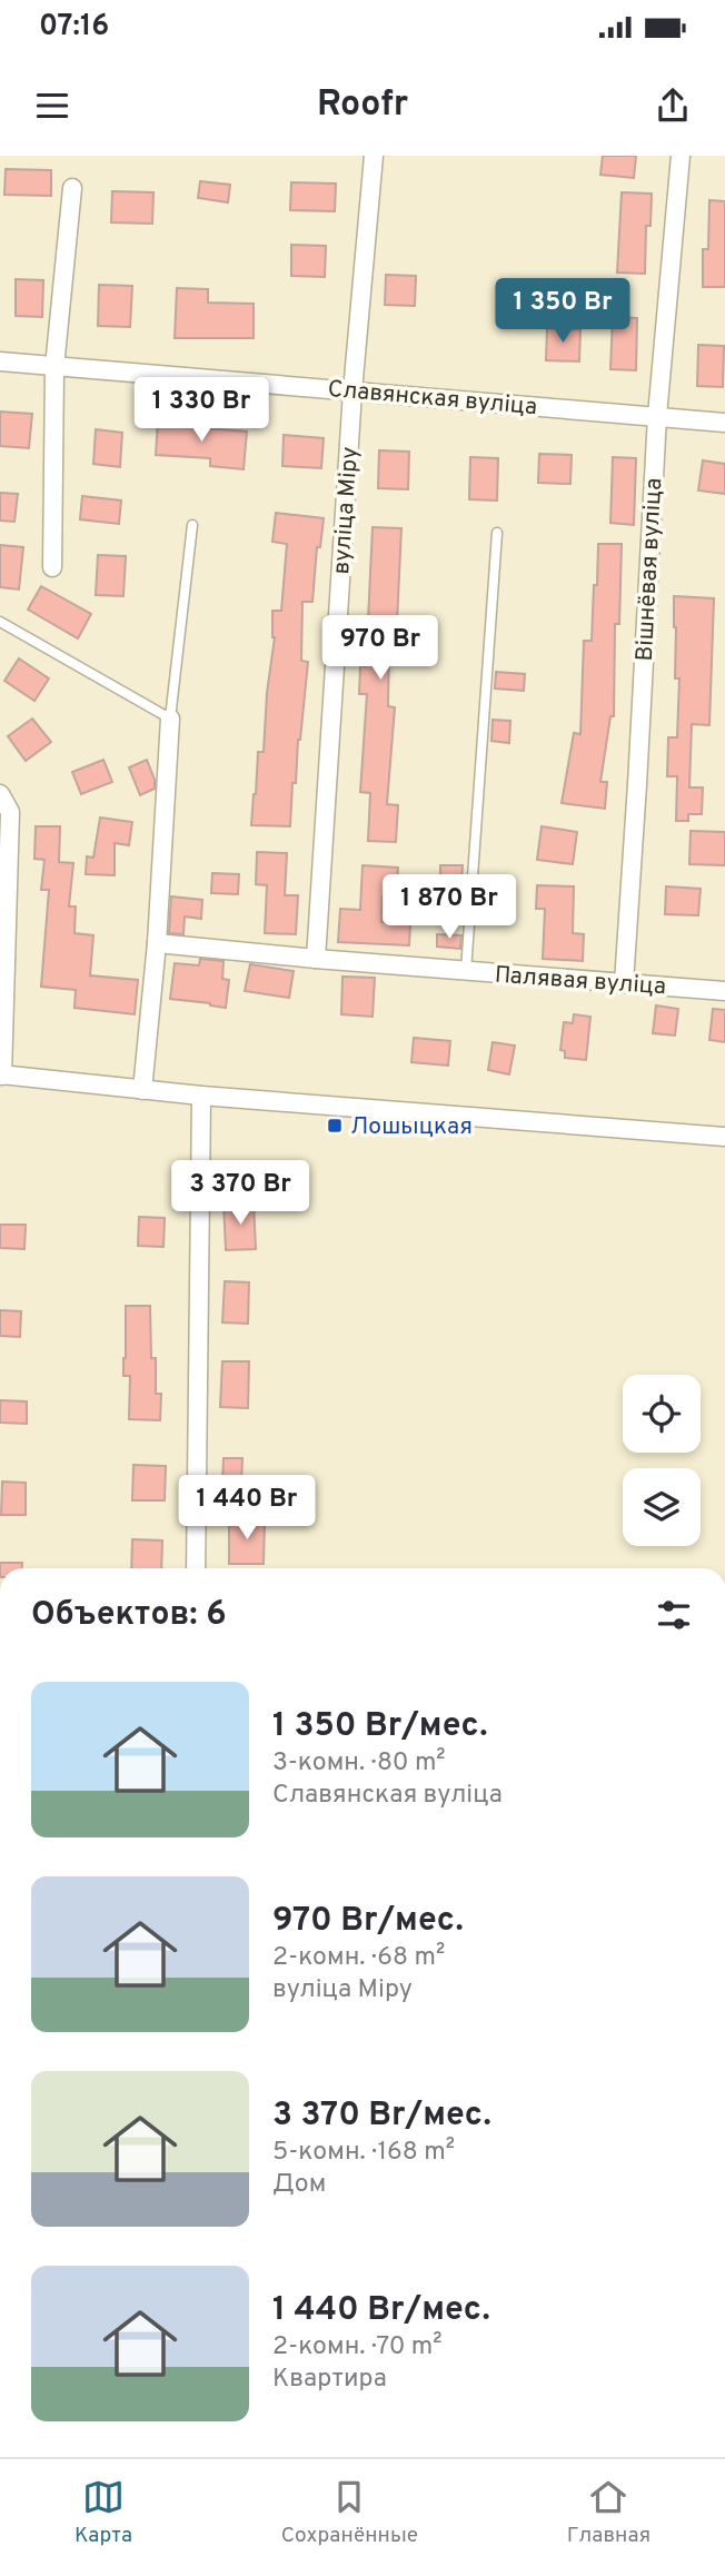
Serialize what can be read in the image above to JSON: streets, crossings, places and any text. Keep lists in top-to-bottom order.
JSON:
{
  "streets": {
    "street": [
      "Славянская вуліца",
      "вуліца Міру",
      "Вішнёвая вуліца",
      "Палявая вуліца"
    ]
  },
  "crossings": [
    ["Славянская вуліца", "вуліца Міру"],
    ["Славянская вуліца", "Вішнёвая вуліца"],
    ["вуліца Міру", "Палявая вуліца"],
    ["Вішнёвая вуліца", "Палявая вуліца"]
  ],
  "places": {
    "transit": ["Лошыцкая"]
  },
  "page": {
    "status": "07:16",
    "header": "Roofr",
    "price": [
      "1 350 Br",
      "1 330 Br",
      "970 Br",
      "1 870 Br",
      "3 370 Br",
      "1 440 Br"
    ],
    "heading": "Объектов: 6",
    "list": [
      {
        "name": "1 350 Br/мес.",
        "note": "3-комн. · 80 m² · Славянская вуліца"
      },
      {
        "name": "970 Br/мес.",
        "note": "2-комн. · 68 m² · вуліца Міру"
      },
      {
        "name": "3 370 Br/мес.",
        "note": "5-комн. · 168 m² · Дом"
      },
      {
        "name": "1 440 Br/мес.",
        "note": "2-комн. · 70 m² · Квартира"
      }
    ],
    "tabs": ["Карта", "Сохранённые", "Главная"]
  }
}
